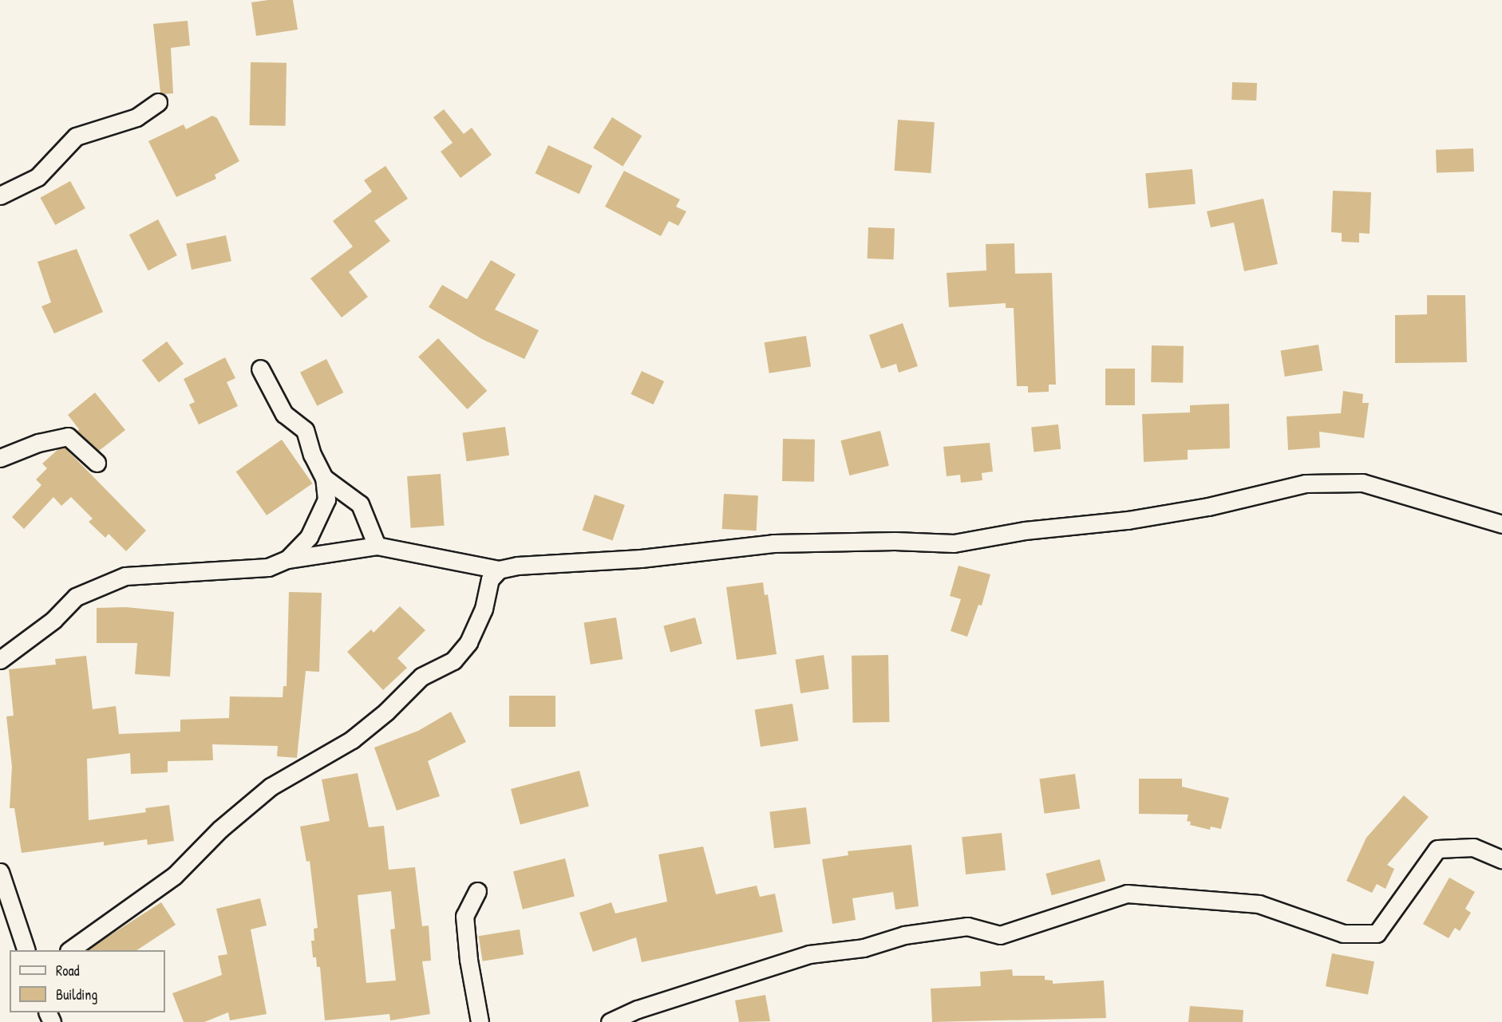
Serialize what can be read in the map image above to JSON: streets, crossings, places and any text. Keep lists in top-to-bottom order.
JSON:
{
  "legend": ["Road", "Building"]
}
